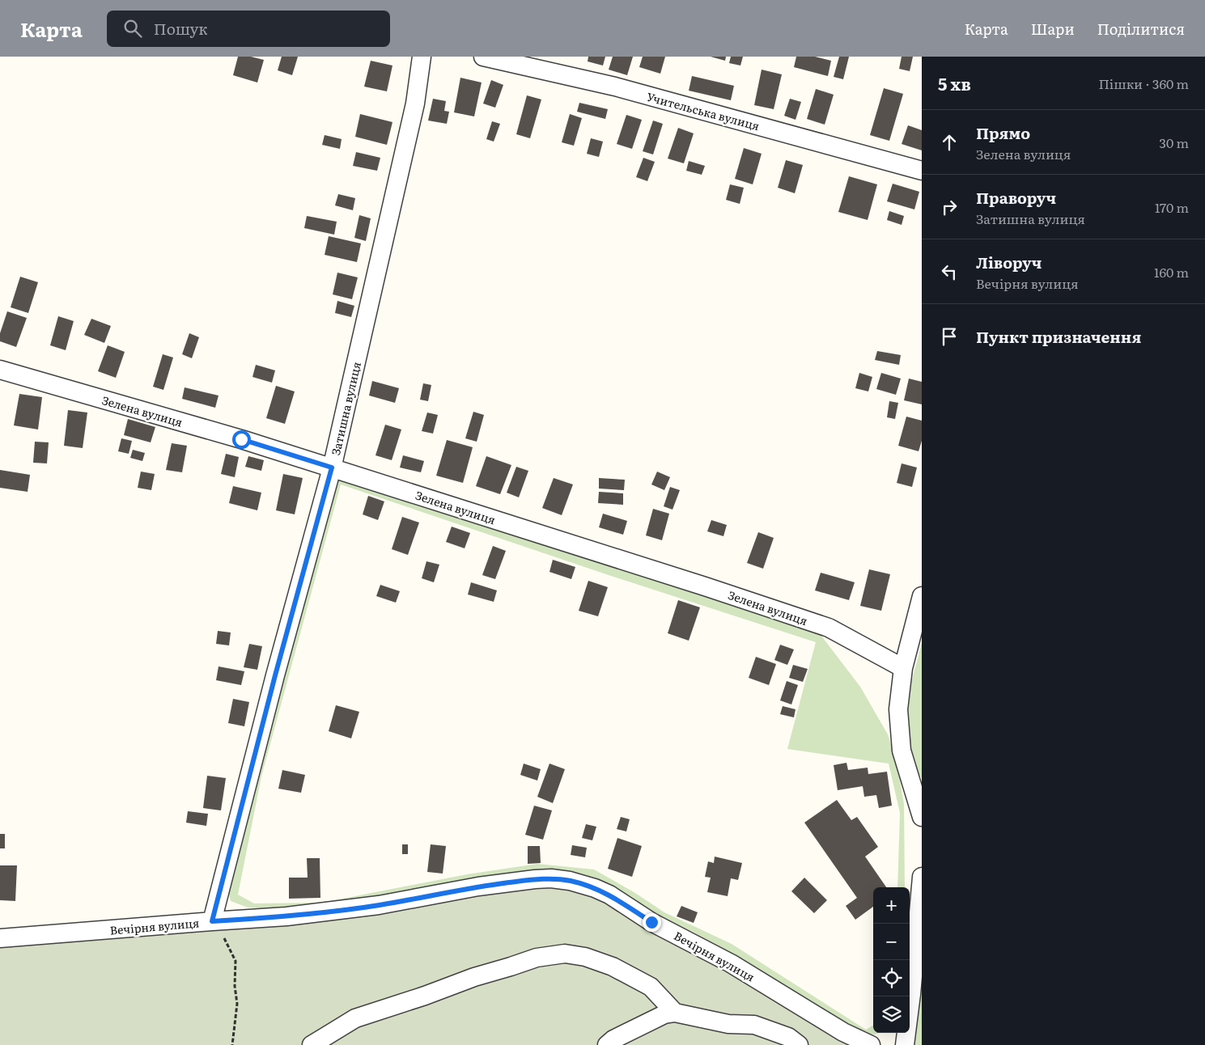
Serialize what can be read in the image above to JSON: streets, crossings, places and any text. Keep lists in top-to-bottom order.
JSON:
{
  "streets": {
    "street": [
      "Учительська вулиця",
      "Затишна вулиця",
      "Зелена вулиця",
      "Вечірня вулиця"
    ]
  },
  "crossings": [
    ["Затишна вулиця", "Зелена вулиця"],
    ["Затишна вулиця", "Вечірня вулиця"]
  ],
  "page": {
    "header": "Карта",
    "search": "Пошук",
    "nav": ["Карта", "Шари", "Поділитися"],
    "heading": ["5 хв", "Пішки · 360 m"],
    "list": [
      ["Прямо", "Зелена вулиця", "30 m"],
      ["Праворуч", "Затишна вулиця", "170 m"],
      ["Ліворуч", "Вечірня вулиця", "160 m"],
      "Пункт призначення"
    ],
    "map_buttons": ["+", "−"]
  }
}
